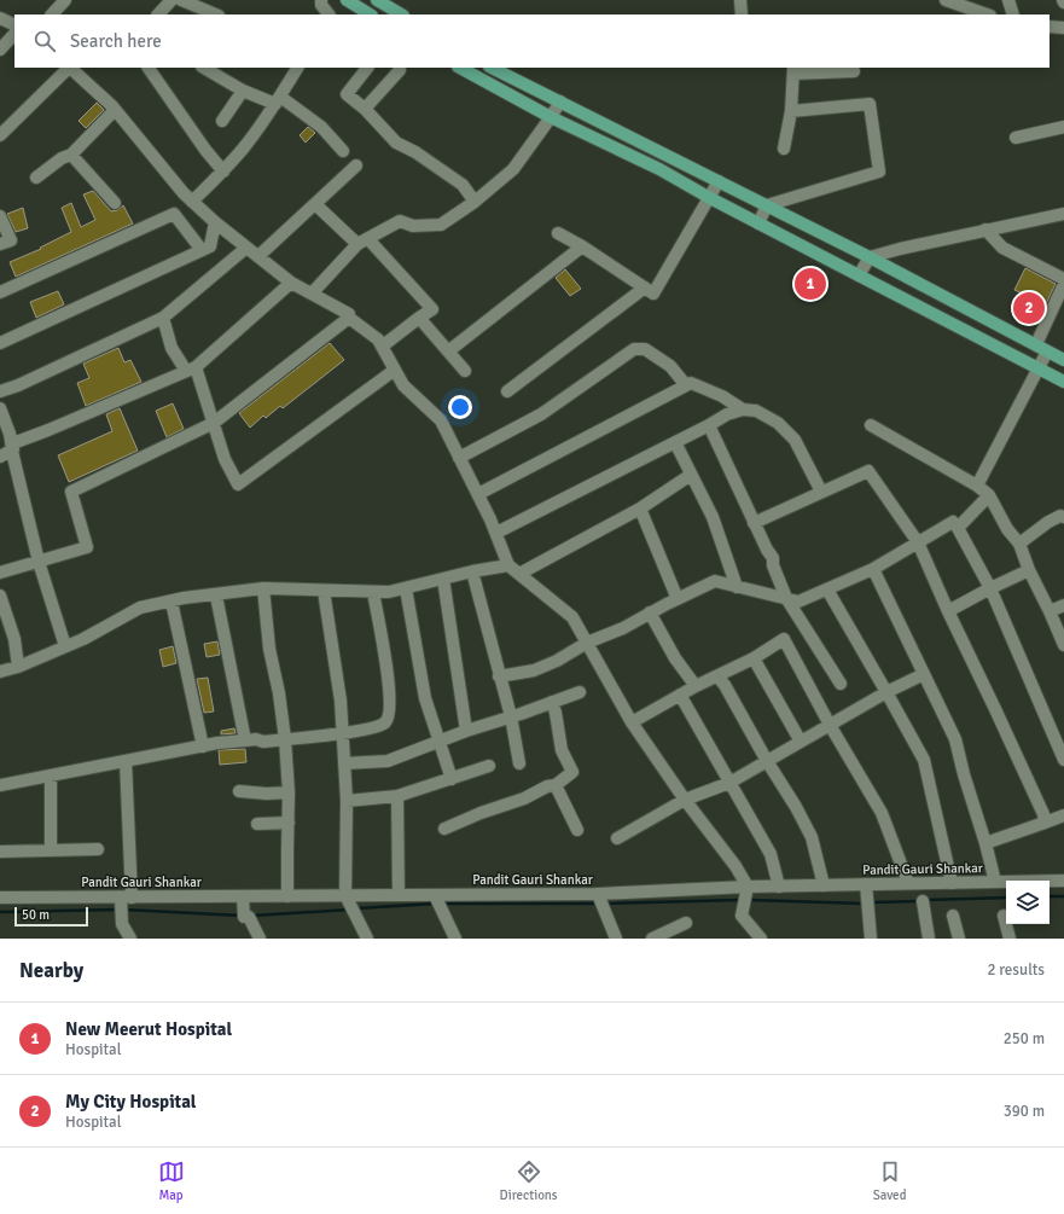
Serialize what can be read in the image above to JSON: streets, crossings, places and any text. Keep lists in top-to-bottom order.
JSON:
{
  "streets": {
    "street": ["Pandit Gauri Shankar"]
  },
  "scale_bar": "50 m",
  "page": {
    "search": "Search here",
    "pins": ["1", "2"],
    "scale": "50 m",
    "heading": ["Nearby", "2 results"],
    "list": [
      {
        "mark": "1",
        "name": "New Meerut Hospital",
        "note": "Hospital",
        "value": "250 m"
      },
      {
        "mark": "2",
        "name": "My City Hospital",
        "note": "Hospital",
        "value": "390 m"
      }
    ],
    "nav": ["Map", "Directions", "Saved"]
  }
}
